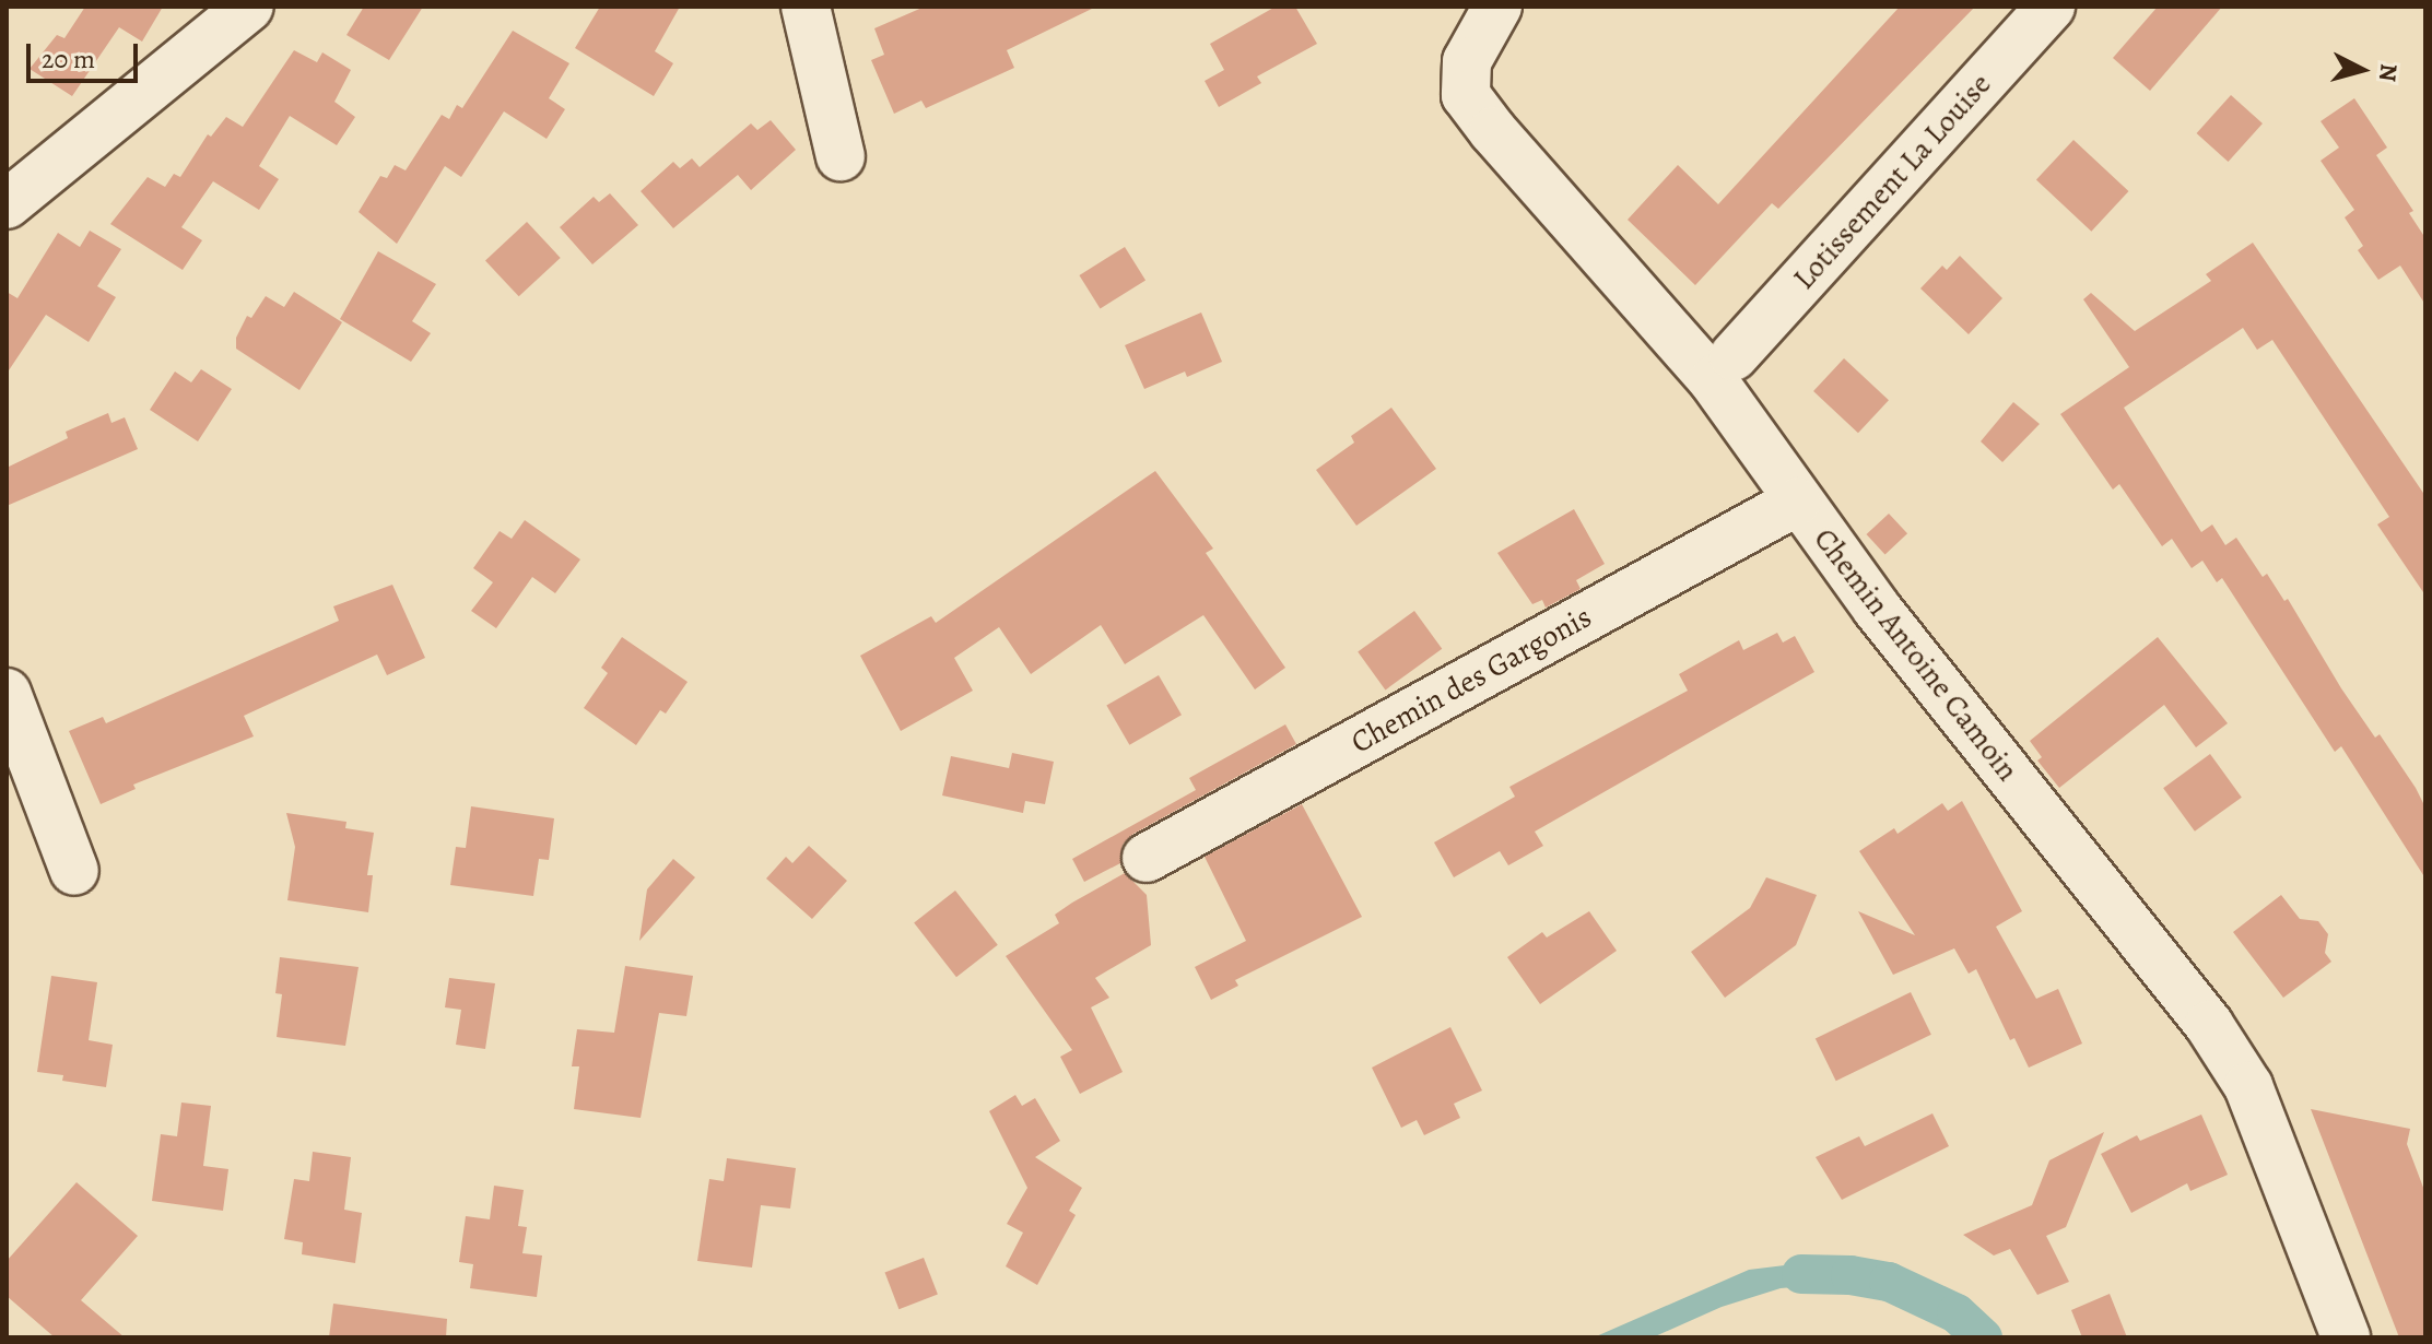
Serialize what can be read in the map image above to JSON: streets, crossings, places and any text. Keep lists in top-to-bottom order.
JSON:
{
  "streets": {
    "street": ["Lotissement La Louise", "Chemin Antoine Camoin", "Chemin des Gargonis"]
  },
  "crossings": [
    ["Chemin Antoine Camoin", "Chemin des Gargonis"]
  ],
  "scale_bar": "20 m",
  "north": "right"
}
